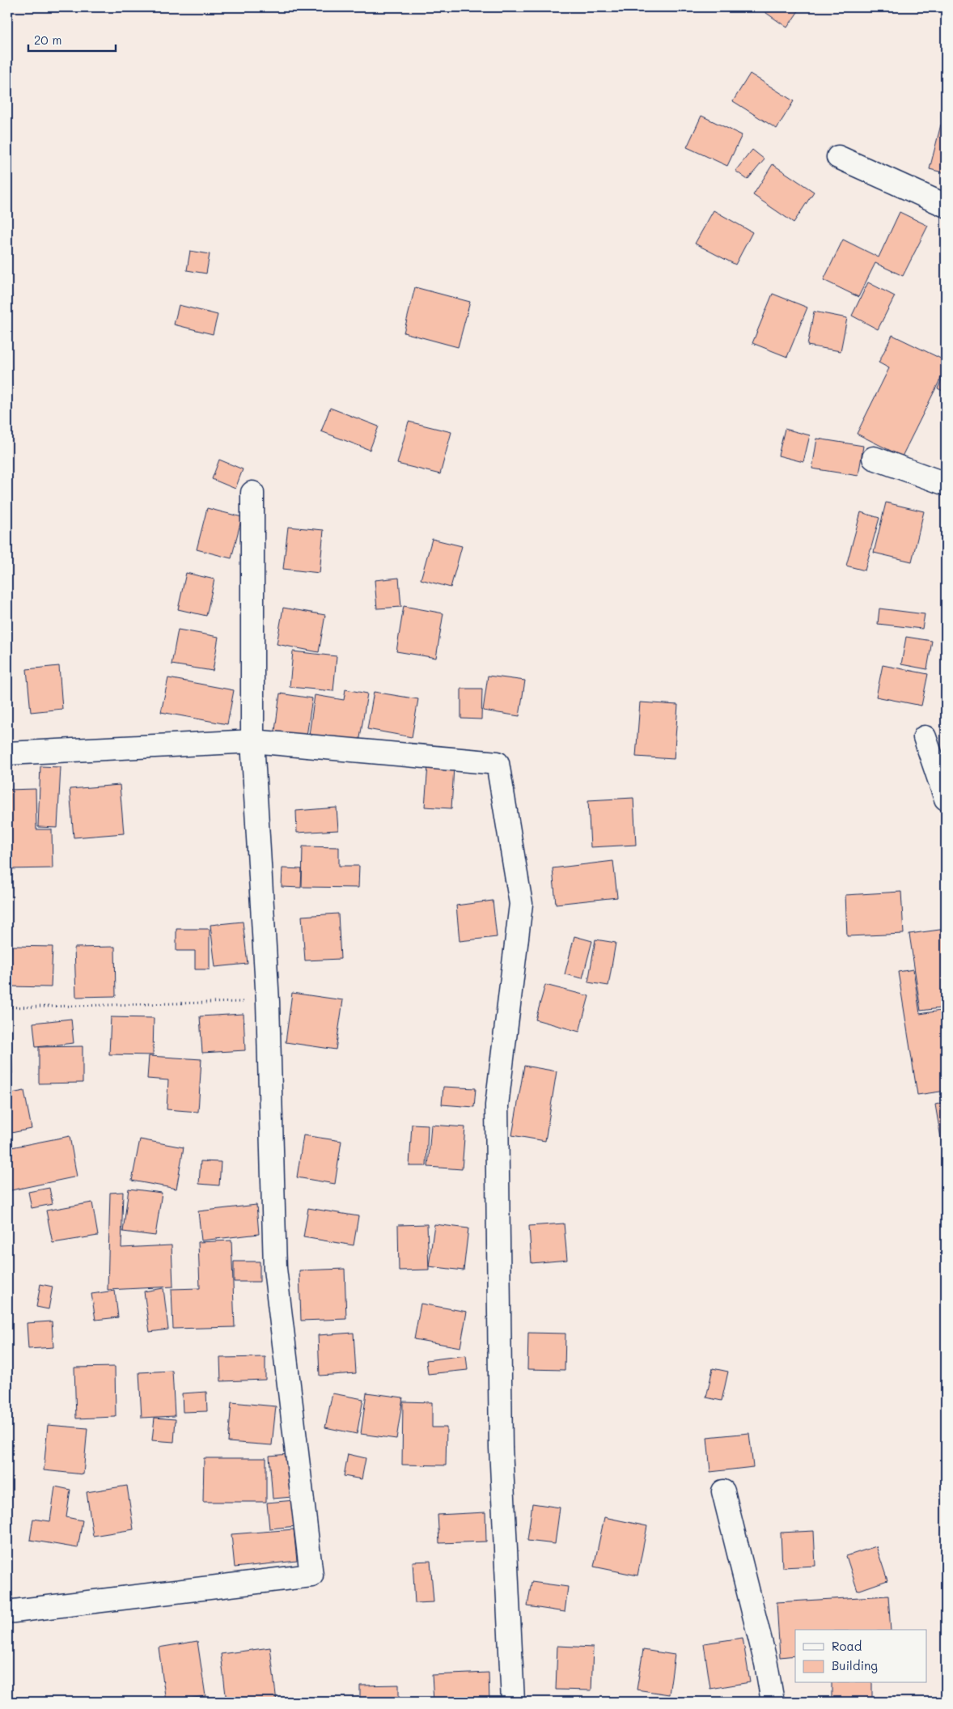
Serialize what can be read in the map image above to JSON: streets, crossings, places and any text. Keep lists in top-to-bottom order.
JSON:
{
  "legend": ["Road", "Building"],
  "scale_bar": "20 m"
}
